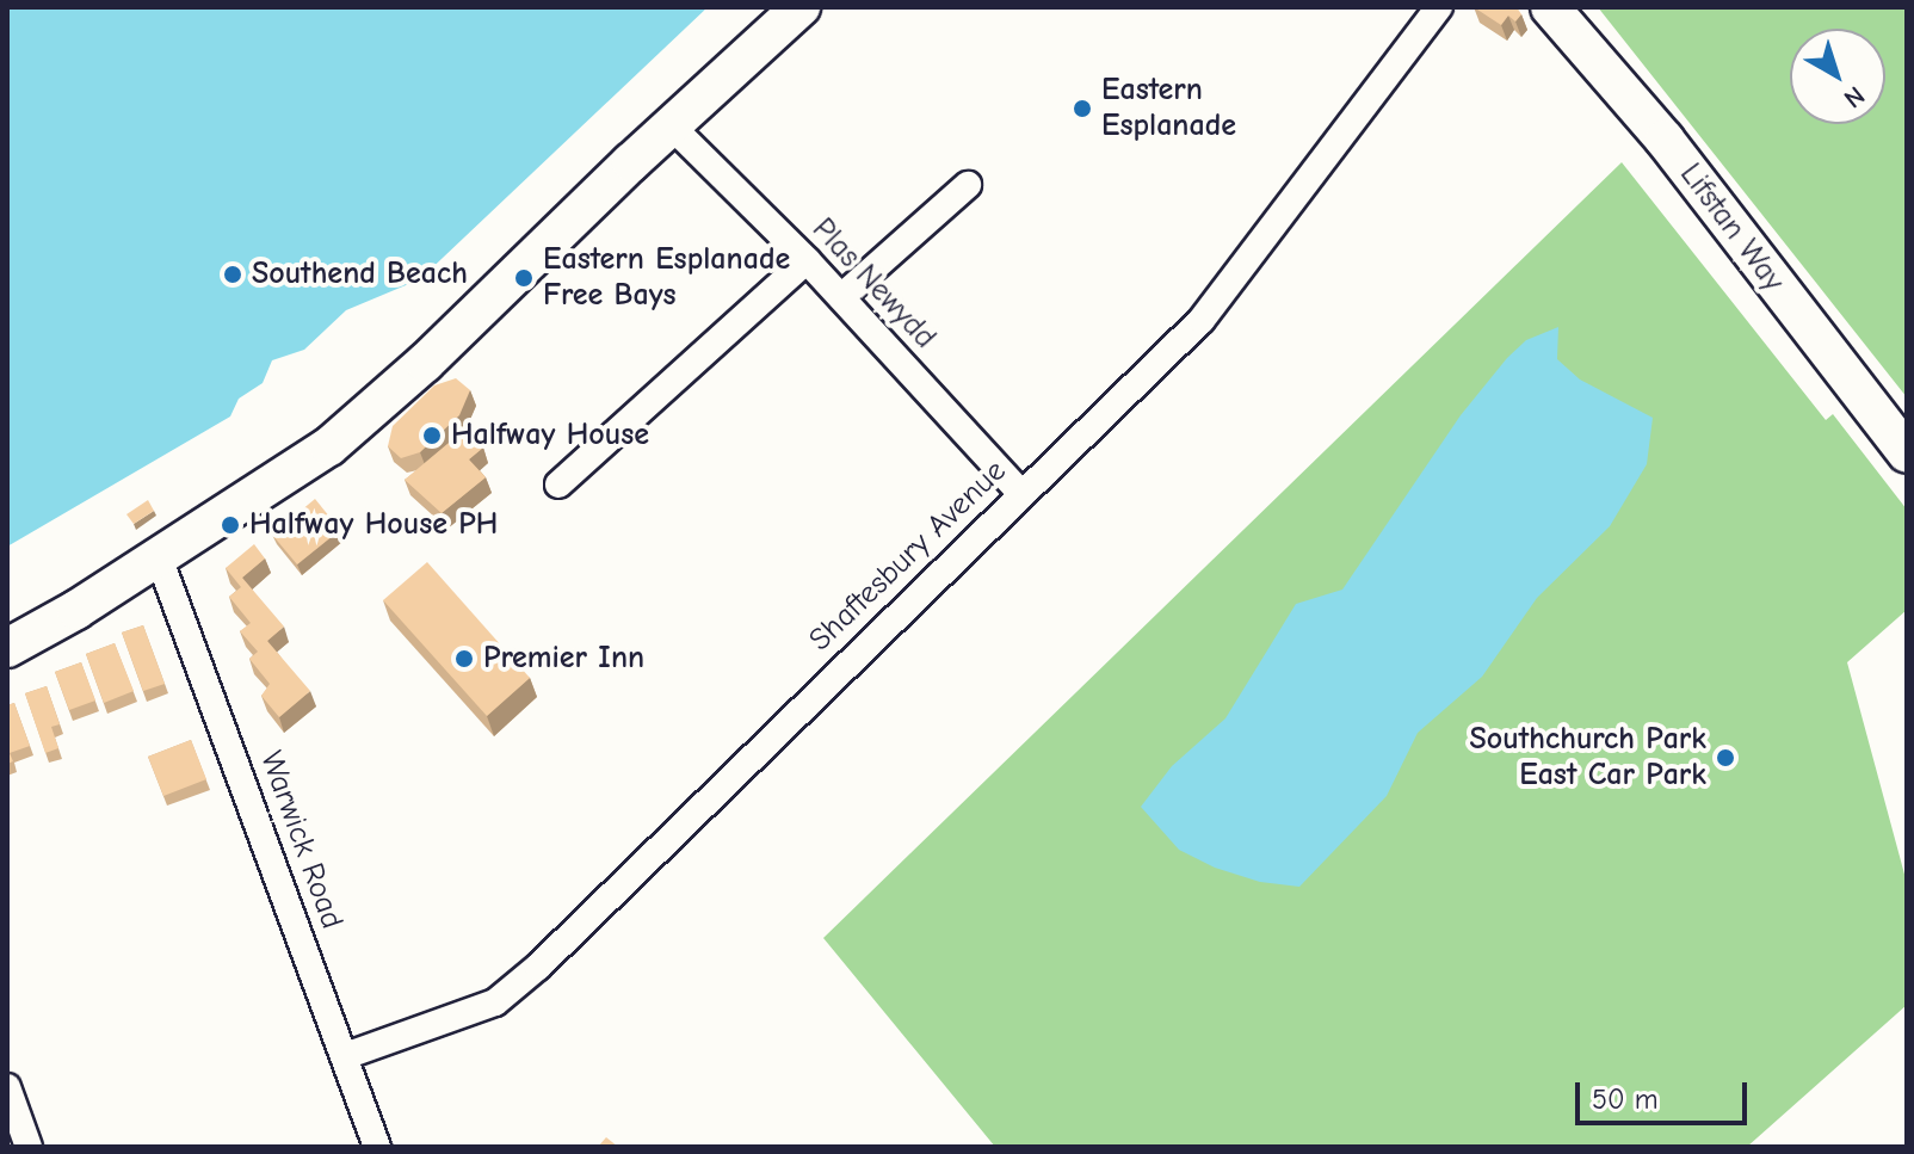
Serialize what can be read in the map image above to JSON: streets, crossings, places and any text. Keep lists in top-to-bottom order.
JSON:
{
  "streets": {
    "main road": ["Lifstan Way"],
    "street": ["Plas Newydd", "Shaftesbury Avenue", "Warwick Road"]
  },
  "crossings": [
    ["Plas Newydd", "Shaftesbury Avenue"],
    ["Shaftesbury Avenue", "Warwick Road"]
  ],
  "places": [
    "Eastern Esplanade",
    "Southend Beach",
    "Eastern Esplanade Free Bays",
    "Halfway House",
    "Halfway House PH",
    "Premier Inn",
    "Southchurch Park East Car Park"
  ],
  "scale_bar": "50 m",
  "north": "bottom right"
}
